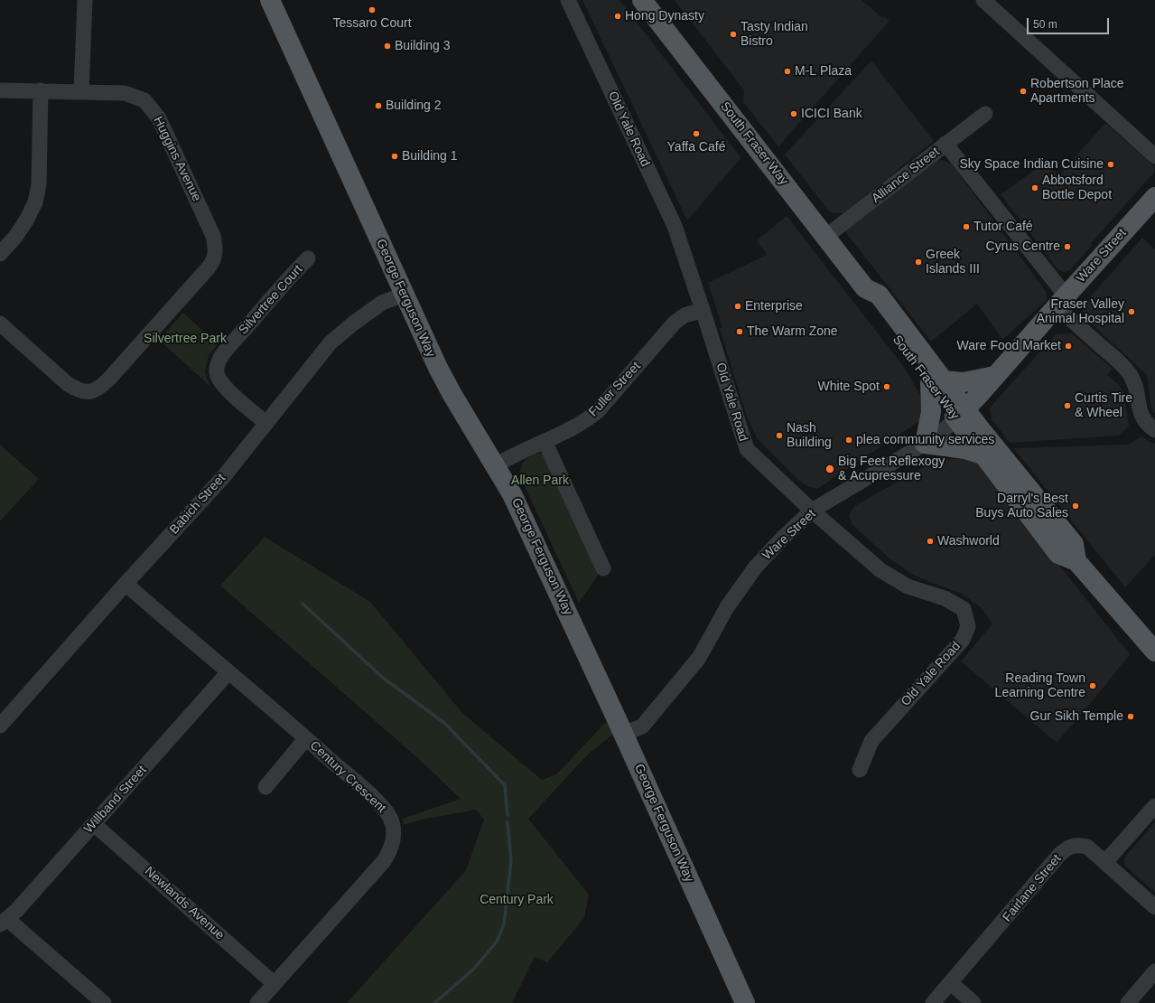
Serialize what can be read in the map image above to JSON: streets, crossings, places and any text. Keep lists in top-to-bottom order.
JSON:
{
  "streets": {
    "main road": ["South Fraser Way", "Ware Street", "George Ferguson Way"],
    "street": [
      "Old Yale Road",
      "Huggins Avenue",
      "Alliance Street",
      "Silvertree Court",
      "Fuller Street",
      "Babich Street",
      "Century Crescent",
      "Willband Street",
      "Fairlane Street",
      "Newlands Avenue"
    ]
  },
  "crossings": [
    ["Old Yale Road", "Ware Street"],
    ["Old Yale Road", "Fuller Street"],
    ["South Fraser Way", "Alliance Street"],
    ["South Fraser Way", "Ware Street"],
    ["Ware Street", "George Ferguson Way"],
    ["George Ferguson Way", "Fuller Street"],
    ["George Ferguson Way", "Babich Street"],
    ["Silvertree Court", "Babich Street"],
    ["Babich Street", "Century Crescent"],
    ["Century Crescent", "Willband Street"],
    ["Century Crescent", "Newlands Avenue"],
    ["Willband Street", "Newlands Avenue"]
  ],
  "parks": ["Silvertree Park", "Allen Park", "Century Park"],
  "places": [
    "Tessaro Court",
    "Hong Dynasty",
    "Tasty Indian Bistro",
    "Building 3",
    "M-L Plaza",
    "Robertson Place Apartments",
    "Building 2",
    "ICICI Bank",
    "Yaffa Café",
    "Building 1",
    "Sky Space Indian Cuisine",
    "Abbotsford Bottle Depot",
    "Tutor Café",
    "Cyrus Centre",
    "Greek Islands III",
    "Enterprise",
    "Fraser Valley Animal Hospital",
    "The Warm Zone",
    "Ware Food Market",
    "White Spot",
    "Curtis Tire & Wheel",
    "Nash Building",
    "plea community services",
    "Big Feet Reflexogy & Acupressure",
    "Darryl's Best Buys Auto Sales",
    "Washworld",
    "Reading Town Learning Centre",
    "Gur Sikh Temple"
  ],
  "scale_bar": "50 m"
}
